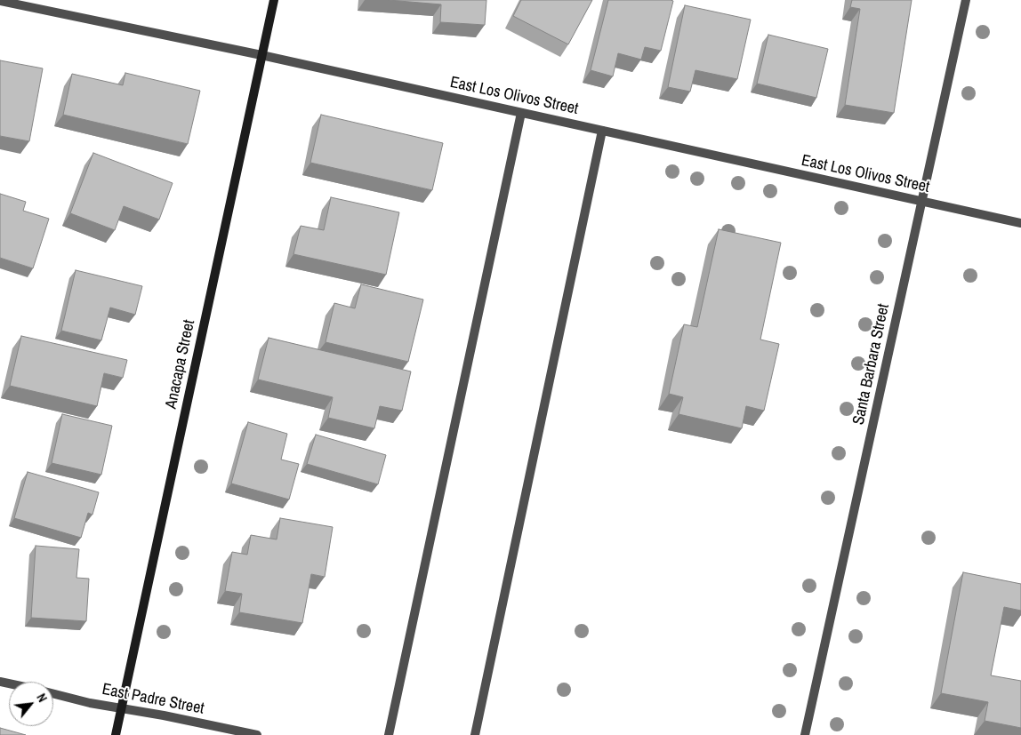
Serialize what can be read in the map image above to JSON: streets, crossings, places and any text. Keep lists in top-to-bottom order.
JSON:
{
  "streets": {
    "street": [
      "East Los Olivos Street",
      "Anacapa Street",
      "Santa Barbara Street",
      "East Padre Street"
    ]
  },
  "crossings": [
    ["East Los Olivos Street", "Anacapa Street"],
    ["East Los Olivos Street", "Santa Barbara Street"],
    ["Anacapa Street", "East Padre Street"]
  ],
  "north": "top right"
}
